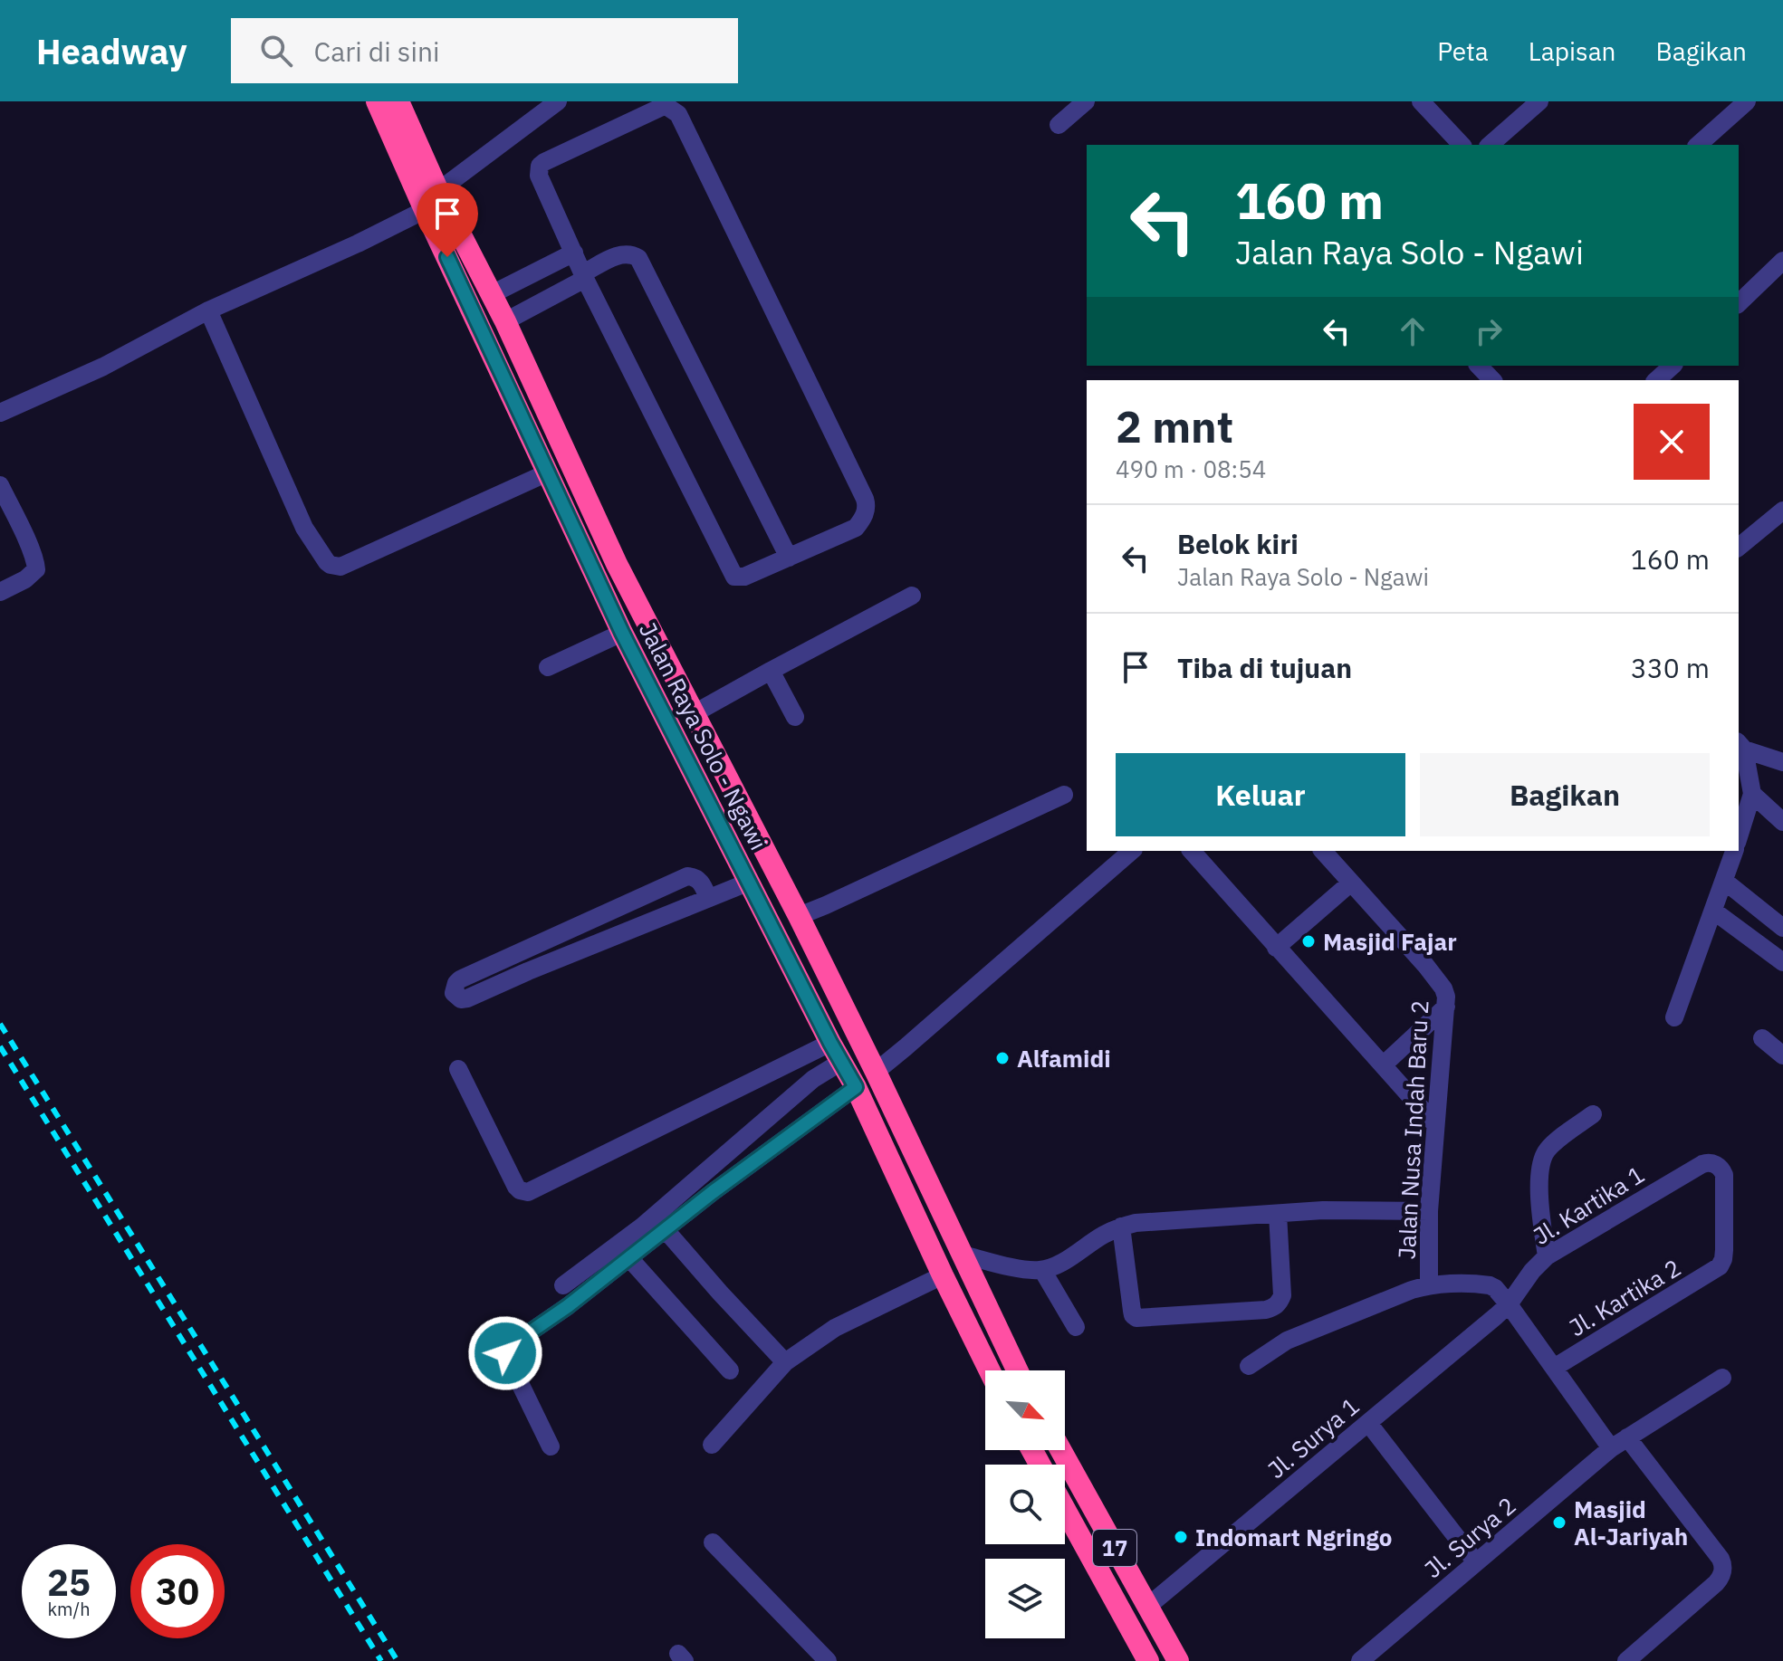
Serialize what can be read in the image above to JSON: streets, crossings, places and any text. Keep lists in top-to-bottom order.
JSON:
{
  "streets": {
    "highway": ["Jalan Raya Solo - Ngawi", "17"],
    "street": [
      "Jalan Nusa Indah Baru 2",
      "Jl. Kartika 1",
      "Jl. Kartika 2",
      "Jl. Surya 1",
      "Jl. Surya 2"
    ]
  },
  "crossings": [
    ["Jl. Kartika 1", "Jl. Kartika 2"],
    ["Jl. Kartika 1", "Jl. Surya 1"],
    ["Jl. Surya 1", "17"]
  ],
  "places": [
    "Masjid Fajar",
    "Alfamidi",
    "Masjid Al-Jariyah",
    "Indomart Ngringo"
  ],
  "north": "bottom right",
  "page": {
    "header": "Headway",
    "search": "Cari di sini",
    "nav": ["Peta", "Lapisan", "Bagikan"],
    "turn": ["160 m", "Jalan Raya Solo - Ngawi"],
    "heading": ["2 mnt", "490 m · 08:54"],
    "list": [
      {
        "name": "Belok kiri",
        "note": "Jalan Raya Solo - Ngawi",
        "value": "160 m"
      },
      {
        "name": "Tiba di tujuan",
        "value": "330 m"
      }
    ],
    "buttons": ["Keluar", "Bagikan"],
    "speed": "25 km/h",
    "limit": "30"
  }
}
